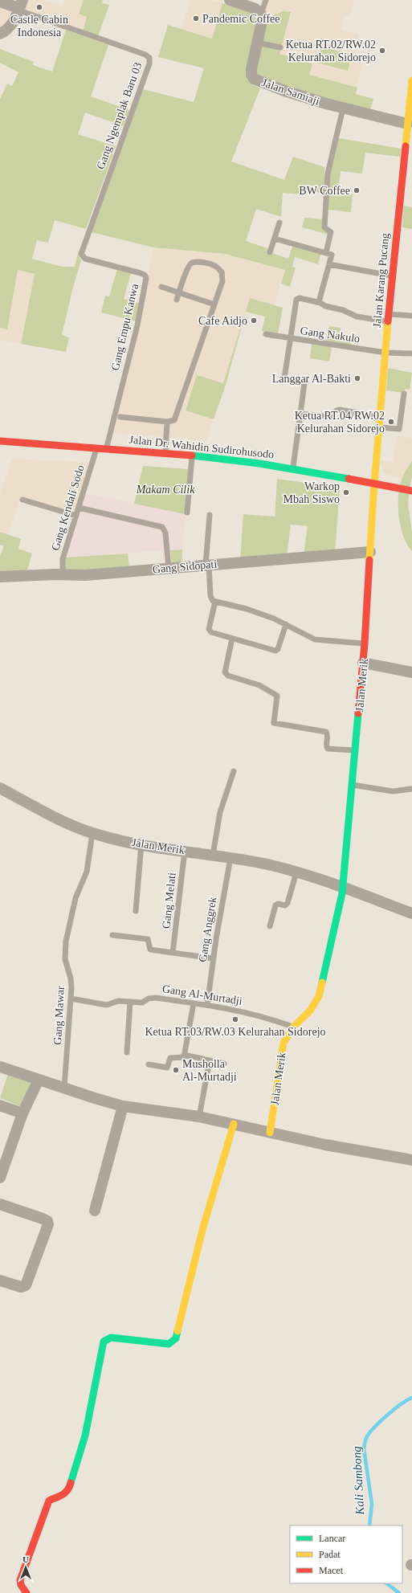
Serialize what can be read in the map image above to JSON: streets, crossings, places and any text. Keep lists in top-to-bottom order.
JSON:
{
  "streets": {
    "main road": ["Jalan Karang Pucang", "Jalan Dr. Wahidin Sudirohusodo", "Jalan Merik"],
    "street": ["Jalan Samiaji", "Gang Sidopati"],
    "lane": [
      "Gang Ngemplak Baru 03",
      "Gang Empu Kanwa",
      "Gang Nakulo",
      "Gang Kendali Sodo",
      "Gang Melati",
      "Gang Anggrek",
      "Gang Al-Murtadji",
      "Gang Mawar"
    ]
  },
  "crossings": [
    ["Jalan Samiaji", "Jalan Karang Pucang"],
    ["Gang Ngemplak Baru 03", "Gang Empu Kanwa"],
    ["Jalan Karang Pucang", "Gang Nakulo"],
    ["Jalan Karang Pucang", "Jalan Dr. Wahidin Sudirohusodo"],
    ["Jalan Karang Pucang", "Jalan Merik"],
    ["Gang Empu Kanwa", "Jalan Dr. Wahidin Sudirohusodo"],
    ["Jalan Dr. Wahidin Sudirohusodo", "Gang Kendali Sodo"],
    ["Jalan Dr. Wahidin Sudirohusodo", "Jalan Merik"],
    ["Gang Kendali Sodo", "Gang Sidopati"],
    ["Gang Sidopati", "Jalan Merik"],
    ["Jalan Merik", "Gang Melati"],
    ["Jalan Merik", "Gang Anggrek"],
    ["Jalan Merik", "Gang Al-Murtadji"],
    ["Jalan Merik", "Gang Mawar"],
    ["Gang Anggrek", "Gang Al-Murtadji"],
    ["Gang Al-Murtadji", "Gang Mawar"]
  ],
  "water": ["Kali Sambong"],
  "parks": ["Makam Cilik"],
  "places": [
    "Castle Cabin Indonesia",
    "Pandemic Coffee",
    "Ketua RT.02/RW.02 Kelurahan Sidorejo",
    "BW Coffee",
    "Cafe Aidjo",
    "Langgar Al-Bakti",
    "Ketua RT.04/RW.02 Kelurahan Sidorejo",
    "Warkop Mbah Siswo",
    "Ketua RT.03/RW.03 Kelurahan Sidorejo",
    "Musholla Al-Murtadji"
  ],
  "legend": ["Lancar", "Padat", "Macet"],
  "north": "top"
}
